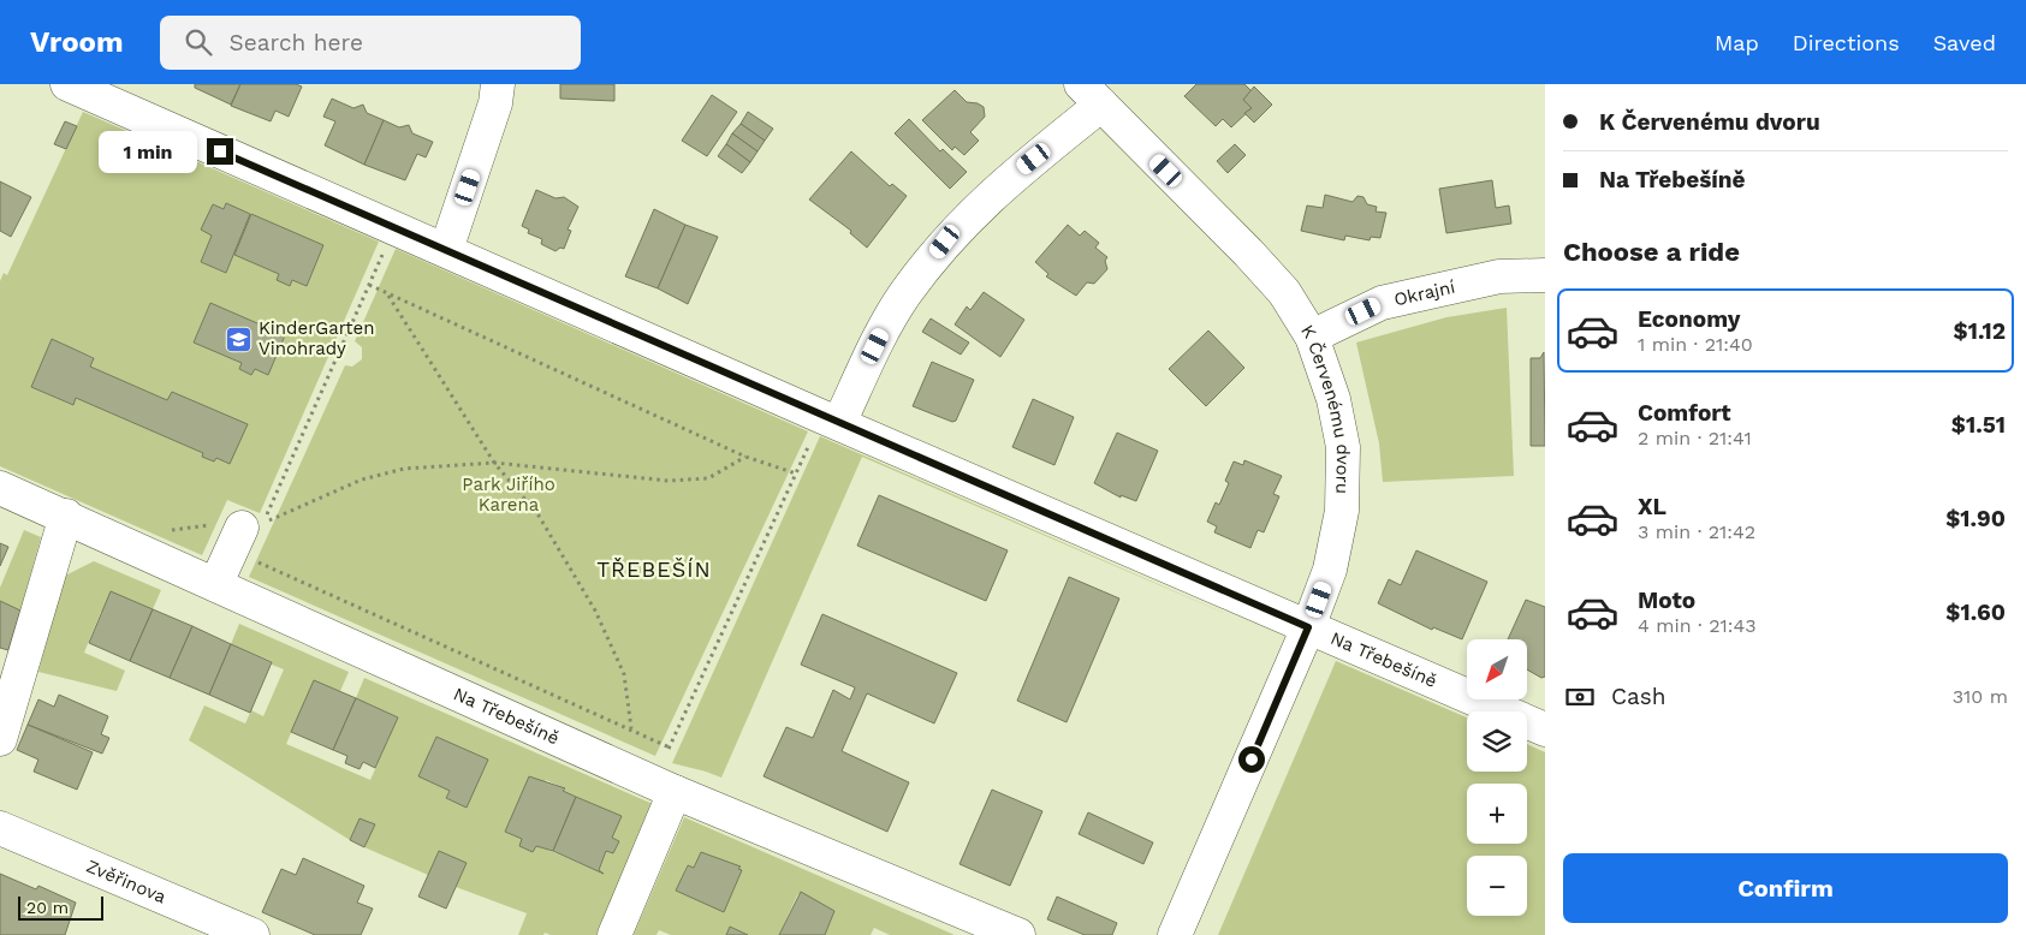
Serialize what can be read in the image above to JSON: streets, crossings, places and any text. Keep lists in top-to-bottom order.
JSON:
{
  "streets": {
    "street": [
      "Okrajní",
      "K Červenému dvoru",
      "Na Třebešíně",
      "Zvěřinova"
    ]
  },
  "crossings": [
    ["Okrajní", "K Červenému dvoru"],
    ["K Červenému dvoru", "Na Třebešíně"]
  ],
  "districts": ["TŘEBEŠÍN"],
  "parks": ["Park Jiřího Karena"],
  "places": {
    "school or university": ["KinderGarten Vinohrady"]
  },
  "scale_bar": "20 m",
  "north": "bottom left",
  "page": {
    "header": "Vroom",
    "search": "Search here",
    "nav": ["Map", "Directions", "Saved"],
    "banner": ["K Červenému dvoru", "Na Třebešíně"],
    "bubble": "1 min",
    "heading": "Choose a ride",
    "list": [
      {
        "name": "Economy",
        "note": "1 min · 21:40",
        "value": "$1.12"
      },
      {
        "name": "Comfort",
        "note": "2 min · 21:41",
        "value": "$1.51"
      },
      {
        "name": "XL",
        "note": "3 min · 21:42",
        "value": "$1.90"
      },
      {
        "name": "Moto",
        "note": "4 min · 21:43",
        "value": "$1.60"
      }
    ],
    "map_buttons": ["+", "−"],
    "pay": ["Cash", "310 m"],
    "buttons": "Confirm",
    "scale": "20 m"
  }
}
